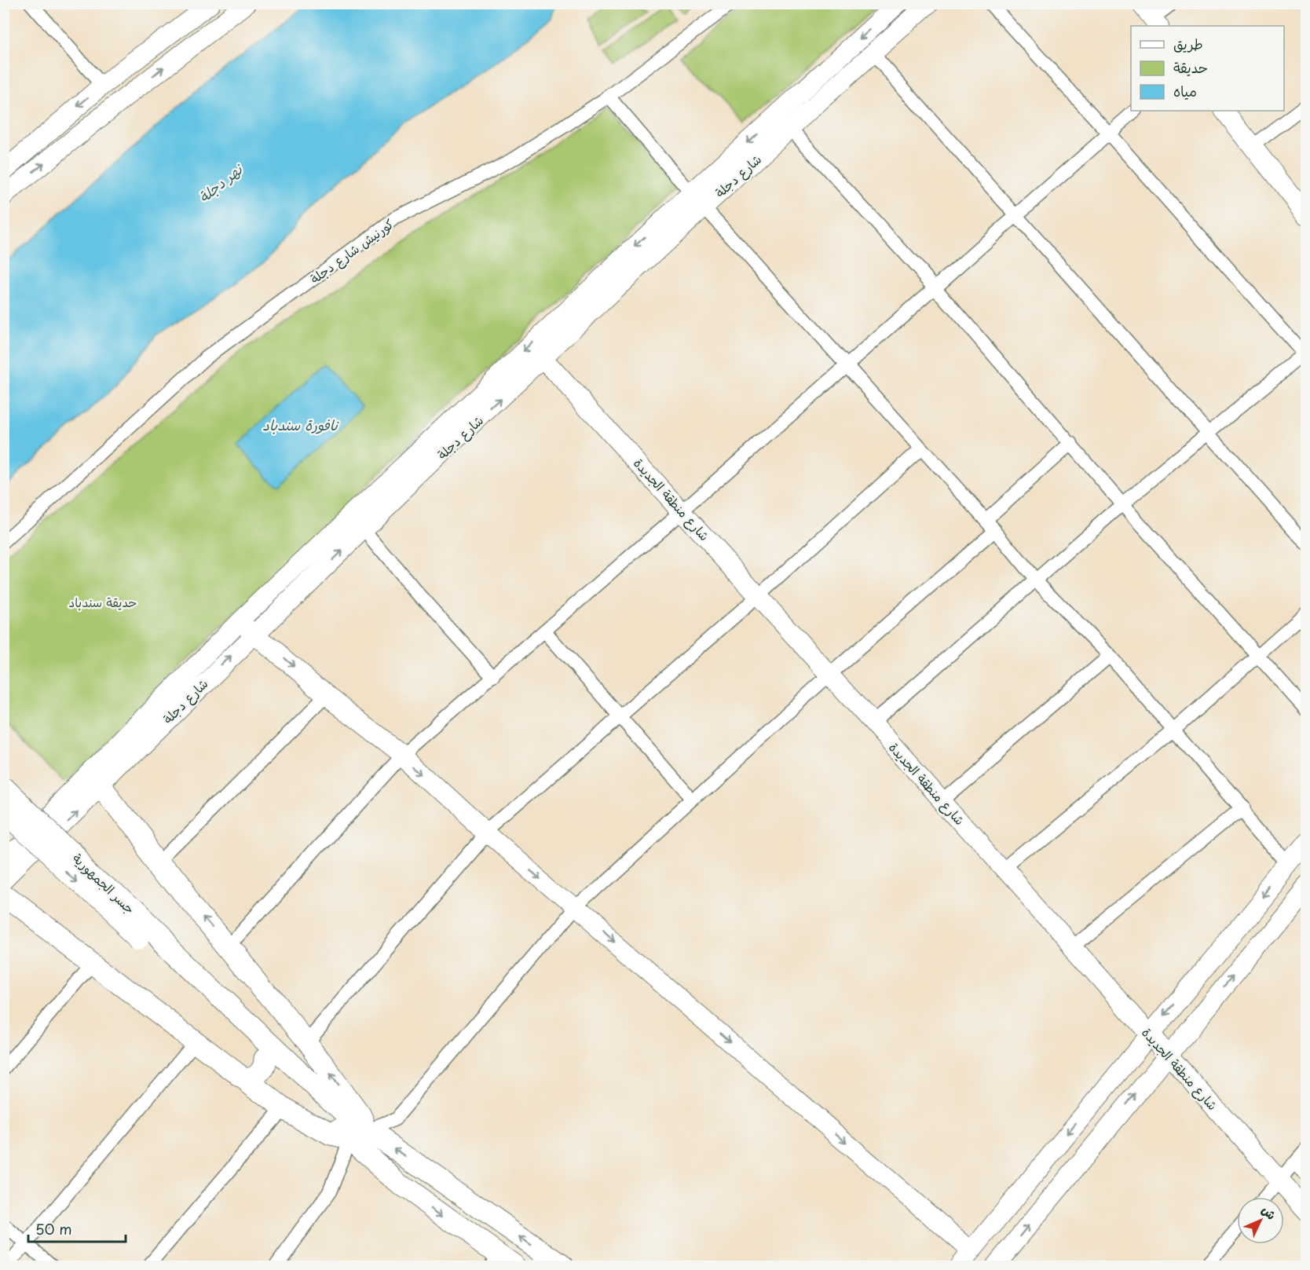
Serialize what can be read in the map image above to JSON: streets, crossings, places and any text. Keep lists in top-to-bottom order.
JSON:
{
  "streets": {
    "main road": ["جسر الجمهورية"],
    "street": ["شارع دجلة", "كورنيش شارع دجلة", "شارع منطقة الجديدة"]
  },
  "crossings": [
    ["شارع دجلة", "شارع منطقة الجديدة"]
  ],
  "water": ["نهر دجلة", "نافورة سندباد"],
  "parks": ["حديقة سندباد"],
  "legend": ["طريق", "حديقة", "مياه"],
  "scale_bar": "50 m",
  "north": "top right"
}
